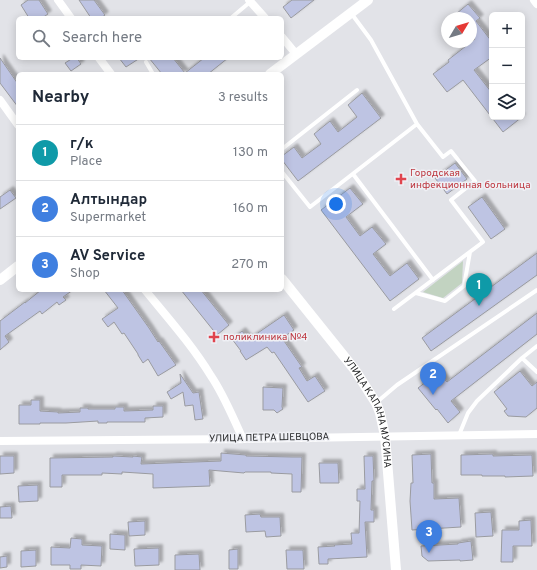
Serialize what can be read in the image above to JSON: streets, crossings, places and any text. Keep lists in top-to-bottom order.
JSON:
{
  "streets": {
    "street": ["УЛИЦА КАПАНА МУСИНА", "УЛИЦА ПЕТРА ШЕВЦОВА"]
  },
  "crossings": [
    ["УЛИЦА КАПАНА МУСИНА", "УЛИЦА ПЕТРА ШЕВЦОВА"]
  ],
  "places": {
    "health": ["Городская инфекционная больница", "поликлиника №4"]
  },
  "north": "top right",
  "page": {
    "map_buttons": ["+", "−"],
    "search": "Search here",
    "heading": ["Nearby", "3 results"],
    "list": [
      {
        "mark": "1",
        "name": "г/к",
        "note": "Place",
        "value": "130 m"
      },
      {
        "mark": "2",
        "name": "Алтындар",
        "note": "Supermarket",
        "value": "160 m"
      },
      {
        "mark": "3",
        "name": "AV Service",
        "note": "Shop",
        "value": "270 m"
      }
    ],
    "pins": ["1", "2", "3"]
  }
}
